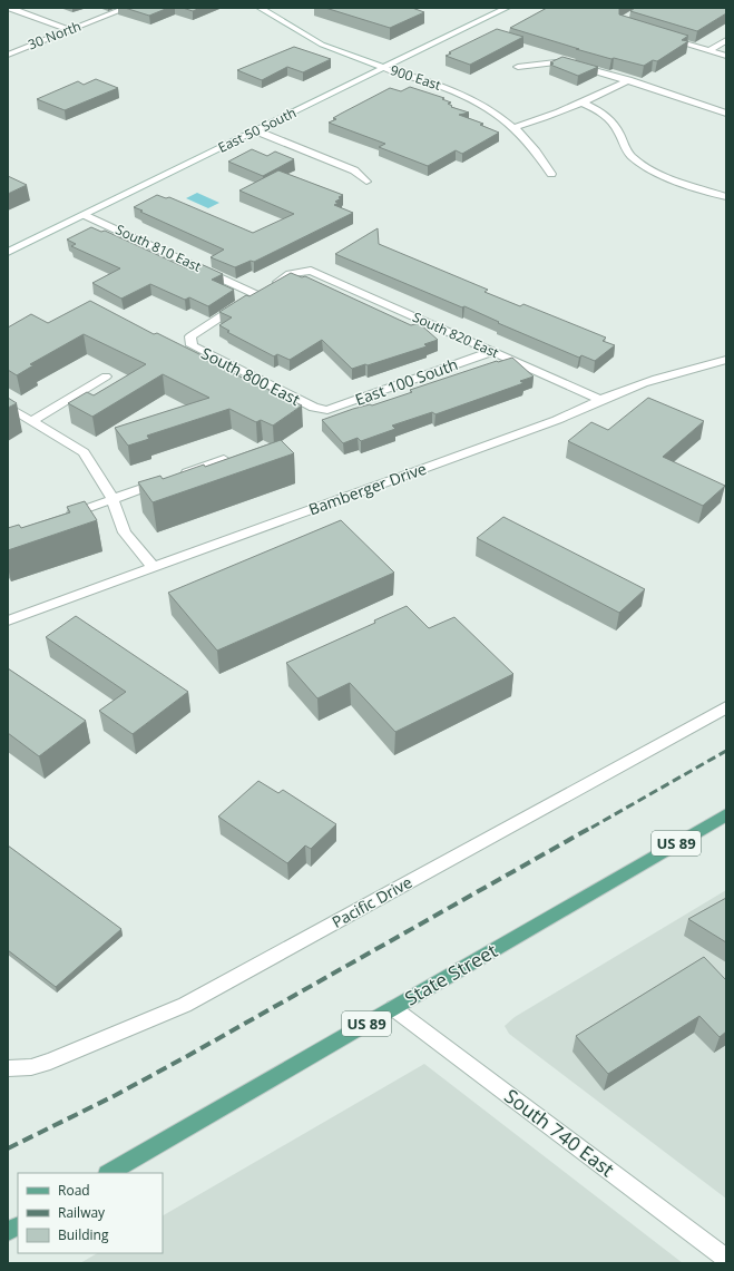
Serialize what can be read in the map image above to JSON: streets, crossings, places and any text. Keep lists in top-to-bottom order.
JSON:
{
  "streets": {
    "main road": ["US 89", "State Street"],
    "street": [
      "30 North",
      "900 East",
      "East 50 South",
      "South 810 East",
      "South 820 East",
      "South 800 East",
      "East 100 South",
      "Bamberger Drive",
      "Pacific Drive",
      "South 740 East"
    ]
  },
  "crossings": [
    ["900 East", "East 50 South"],
    ["East 50 South", "South 810 East"],
    ["South 810 East", "South 820 East"],
    ["South 810 East", "South 800 East"],
    ["South 820 East", "South 800 East"],
    ["South 820 East", "East 100 South"],
    ["South 820 East", "Bamberger Drive"],
    ["South 800 East", "East 100 South"],
    ["State Street", "South 740 East"]
  ],
  "legend": ["Road", "Railway", "Building"]
}
